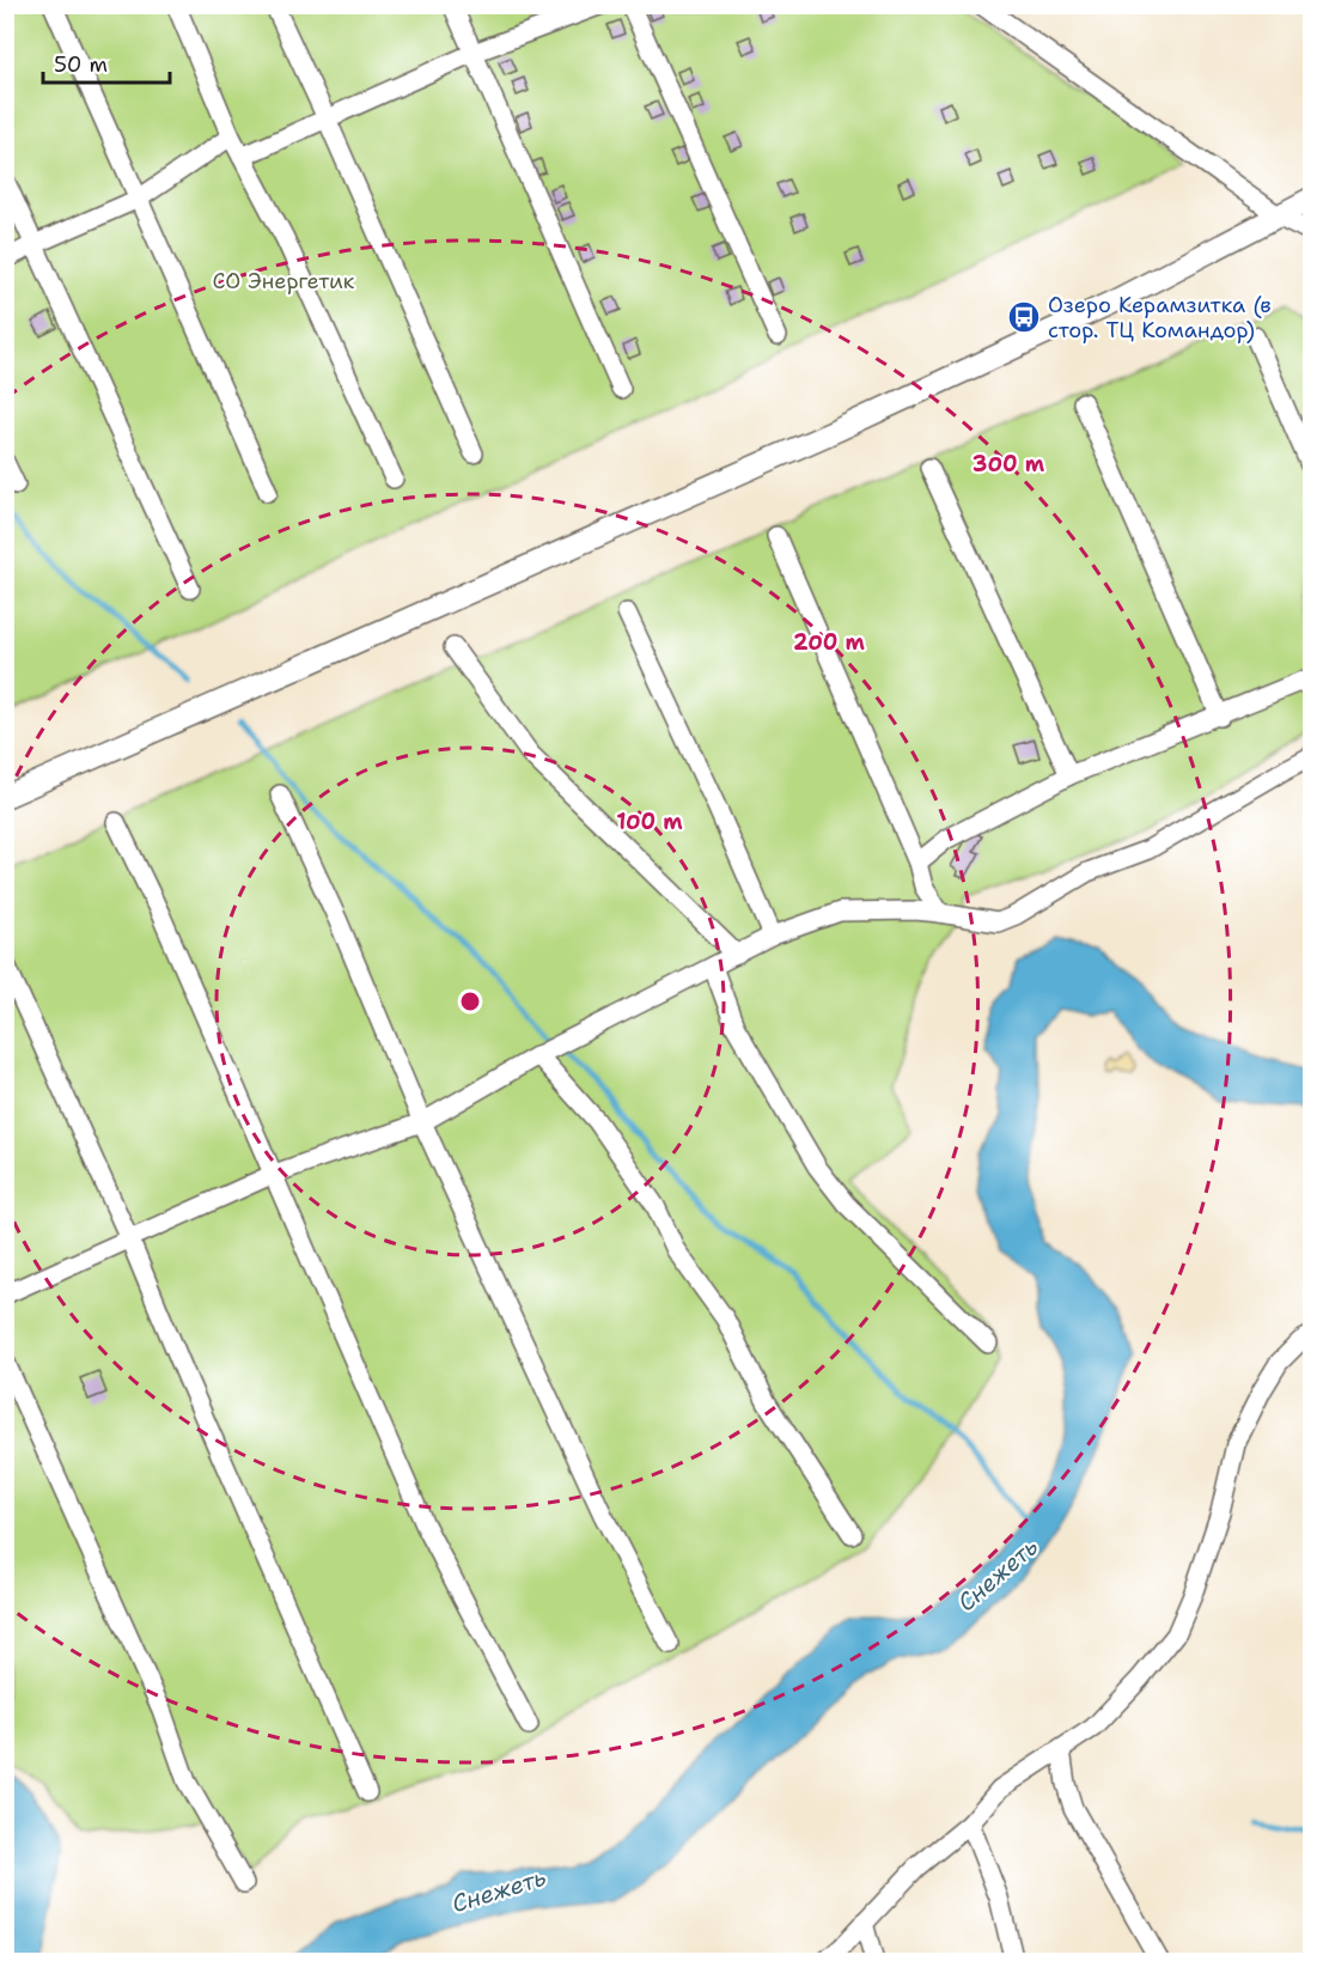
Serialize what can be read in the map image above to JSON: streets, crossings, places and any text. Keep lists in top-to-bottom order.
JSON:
{
  "water": ["Снежеть"],
  "parks": ["СО Энергетик"],
  "places": {
    "bus stop": ["Озеро Керамзитка (в стор. ТЦ Командор)"]
  },
  "scale_bar": "50 m",
  "rings": ["300 m", "200 m", "100 m"]
}
